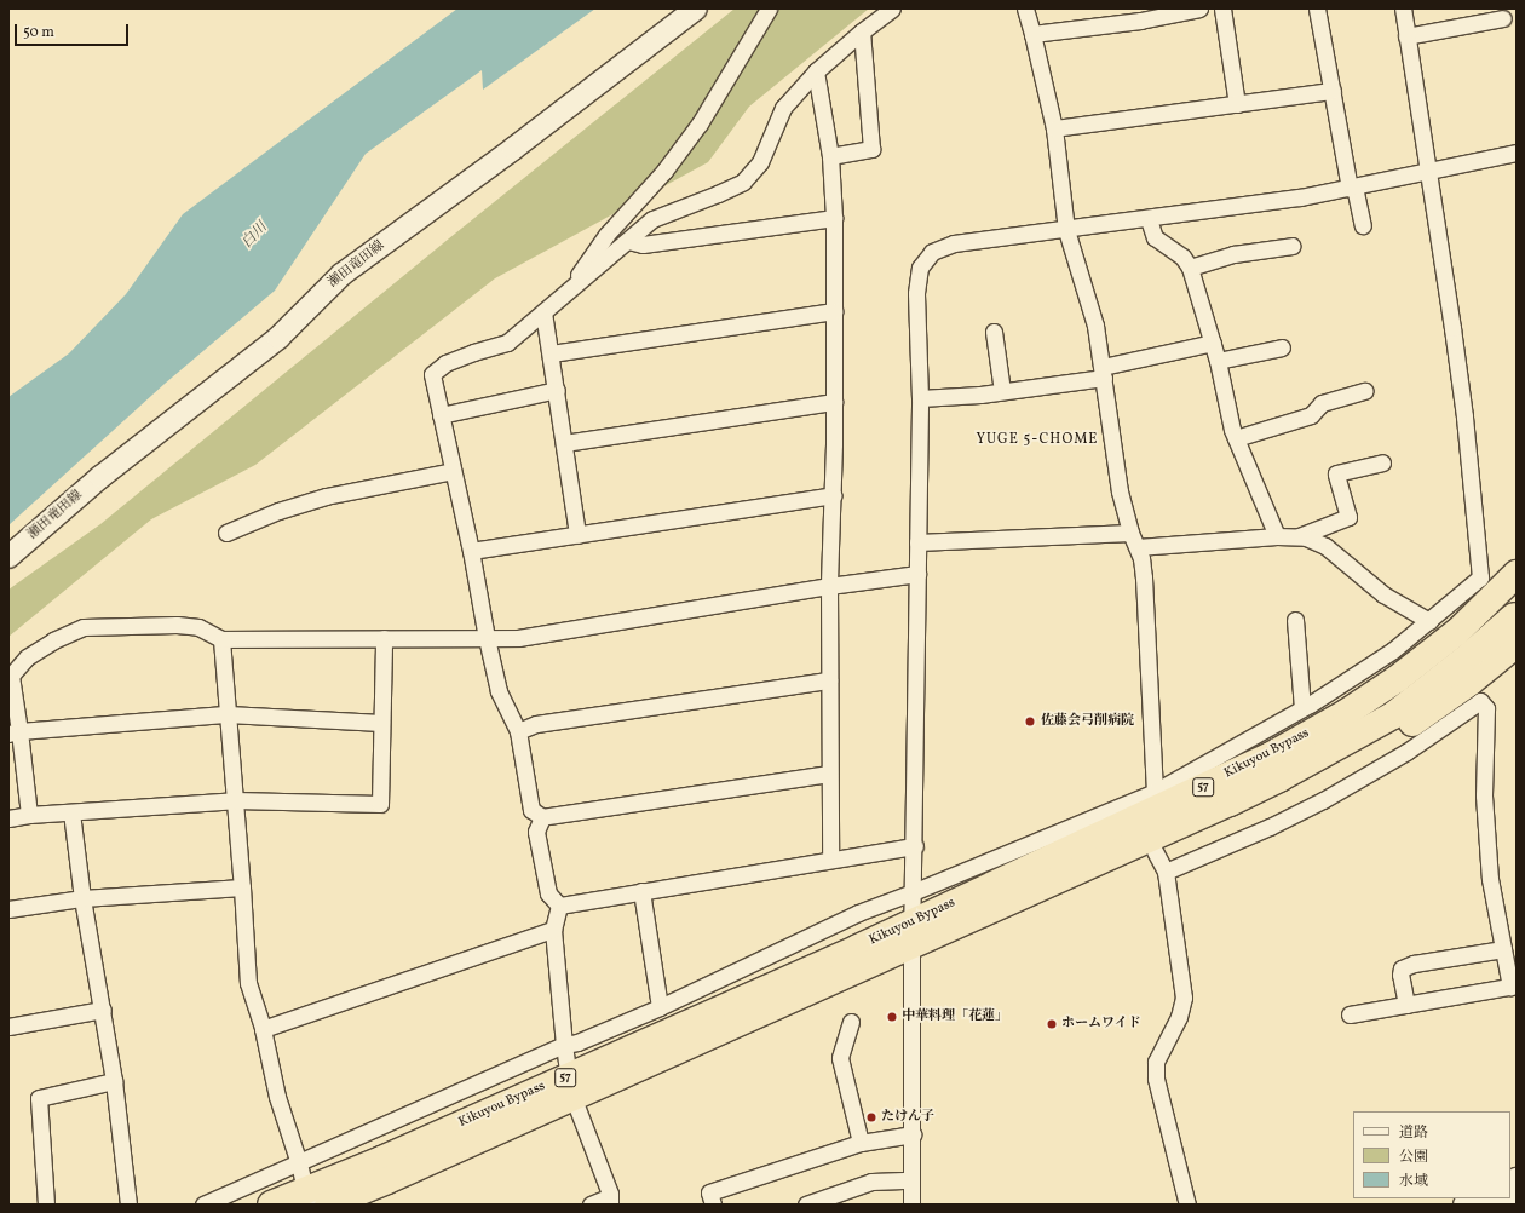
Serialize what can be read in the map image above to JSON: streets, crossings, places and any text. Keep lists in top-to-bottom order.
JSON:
{
  "streets": {
    "highway": ["Kikuyou Bypass", "57"],
    "main road": ["瀬田竜田線"]
  },
  "districts": ["YUGE 5-CHOME"],
  "water": ["白川"],
  "places": [
    "佐藤会弓削病院",
    "中華料理「花蓮」",
    "ホームワイド",
    "たけん子"
  ],
  "legend": ["道路", "公園", "水域"],
  "scale_bar": "50 m"
}
